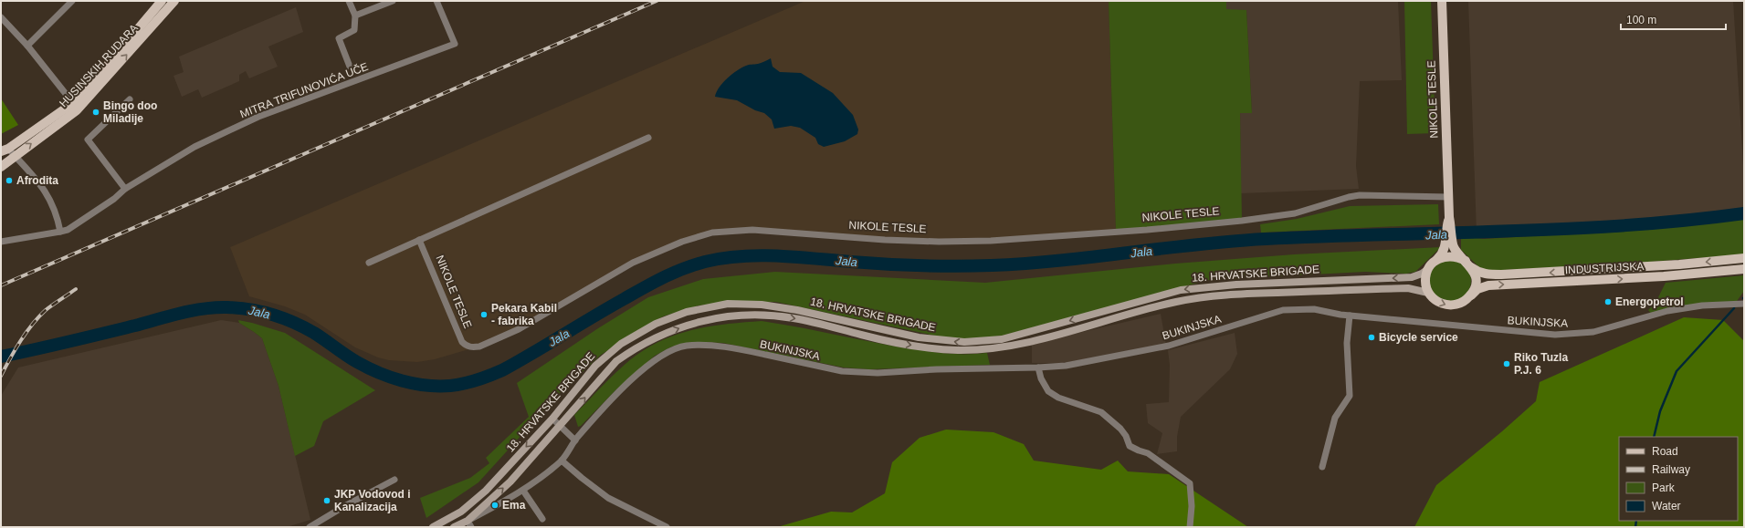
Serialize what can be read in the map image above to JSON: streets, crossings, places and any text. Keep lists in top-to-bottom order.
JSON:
{
  "streets": {
    "main road": [
      "HUSINSKIH RUDARA",
      "NIKOLE TESLE",
      "INDUSTRIJSKA",
      "18. HRVATSKE BRIGADE"
    ],
    "street": ["MITRA TRIFUNOVIĆA UČE", "BUKINJSKA"]
  },
  "crossings": [
    ["NIKOLE TESLE", "INDUSTRIJSKA"],
    ["NIKOLE TESLE", "18. HRVATSKE BRIGADE"],
    ["INDUSTRIJSKA", "18. HRVATSKE BRIGADE"],
    ["18. HRVATSKE BRIGADE", "BUKINJSKA"]
  ],
  "water": ["Jala"],
  "places": [
    "Bingo doo Miladije",
    "Afrodita",
    "Energopetrol",
    "Pekara Kabil - fabrika",
    "Bicycle service",
    "Riko Tuzla P.J. 6",
    "JKP Vodovod i Kanalizacija",
    "Ema"
  ],
  "legend": [
    "Road",
    "Railway",
    "Park",
    "Water"
  ],
  "scale_bar": "100 m"
}
